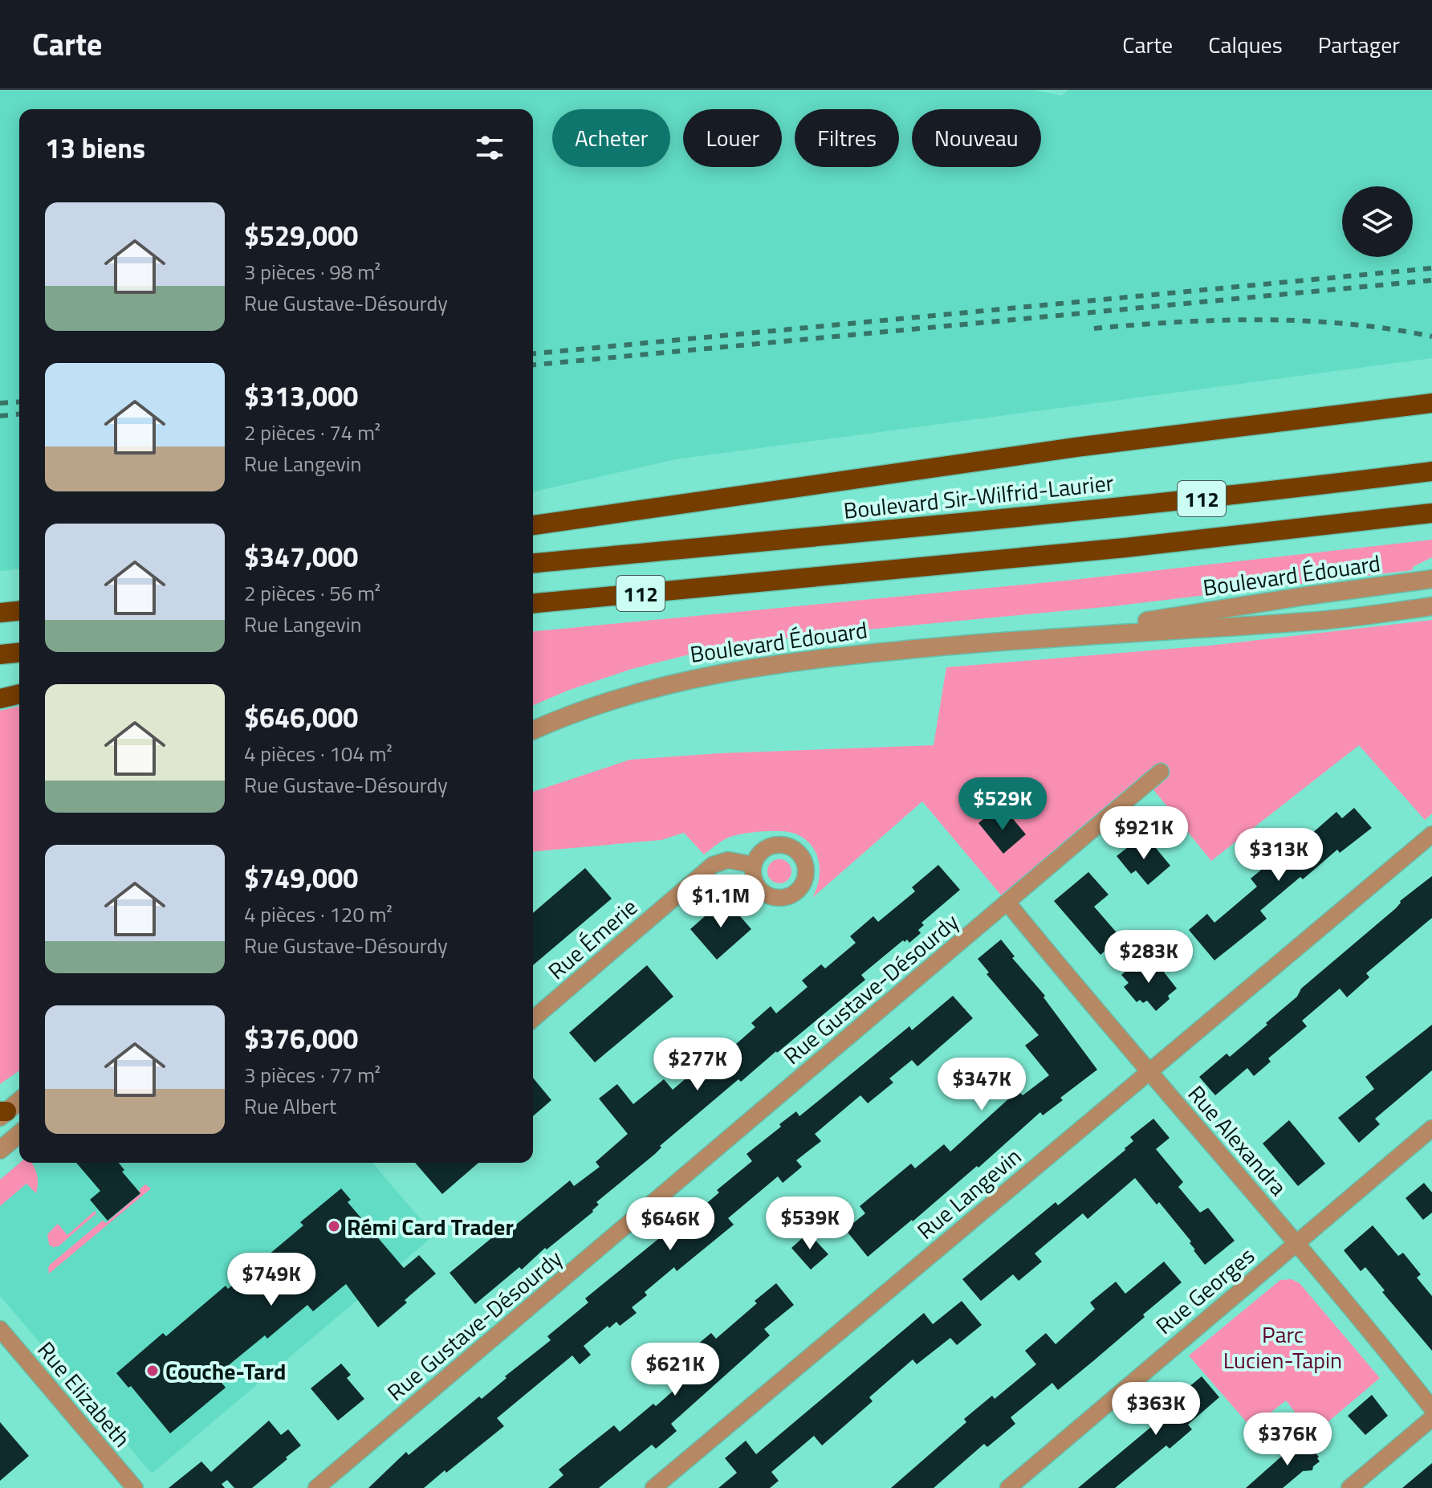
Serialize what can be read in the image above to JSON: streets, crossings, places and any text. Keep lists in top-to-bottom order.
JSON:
{
  "streets": {
    "highway": ["Boulevard Sir-Wilfrid-Laurier", "112"],
    "street": [
      "Boulevard Édouard",
      "Rue Émerie",
      "Rue Gustave-Désourdy",
      "Rue Alexandra",
      "Rue Langevin",
      "Rue Georges",
      "Rue Elizabeth"
    ]
  },
  "crossings": [
    ["Rue Gustave-Désourdy", "Rue Alexandra"],
    ["Rue Alexandra", "Rue Langevin"],
    ["Rue Alexandra", "Rue Georges"]
  ],
  "parks": ["Parc Lucien-Tapin"],
  "places": ["Rémi Card Trader", "Couche-Tard"],
  "page": {
    "header": "Carte",
    "nav": ["Carte", "Calques", "Partager"],
    "chip": [
      "Acheter",
      "Louer",
      "Filtres",
      "Nouveau"
    ],
    "heading": "13 biens",
    "list": [
      {
        "name": "$529,000",
        "note": "3 pièces · 98 m² · Rue Gustave-Désourdy"
      },
      {
        "name": "$313,000",
        "note": "2 pièces · 74 m² · Rue Langevin"
      },
      {
        "name": "$347,000",
        "note": "2 pièces · 56 m² · Rue Langevin"
      },
      {
        "name": "$646,000",
        "note": "4 pièces · 104 m² · Rue Gustave-Désourdy"
      },
      {
        "name": "$749,000",
        "note": "4 pièces · 120 m² · Rue Gustave-Désourdy"
      },
      {
        "name": "$376,000",
        "note": "3 pièces · 77 m² · Rue Albert"
      }
    ],
    "price": [
      "$529K",
      "$921K",
      "$313K",
      "$1.1M",
      "$283K",
      "$277K",
      "$347K",
      "$539K",
      "$646K",
      "$749K",
      "$621K",
      "$363K",
      "$376K"
    ]
  }
}
